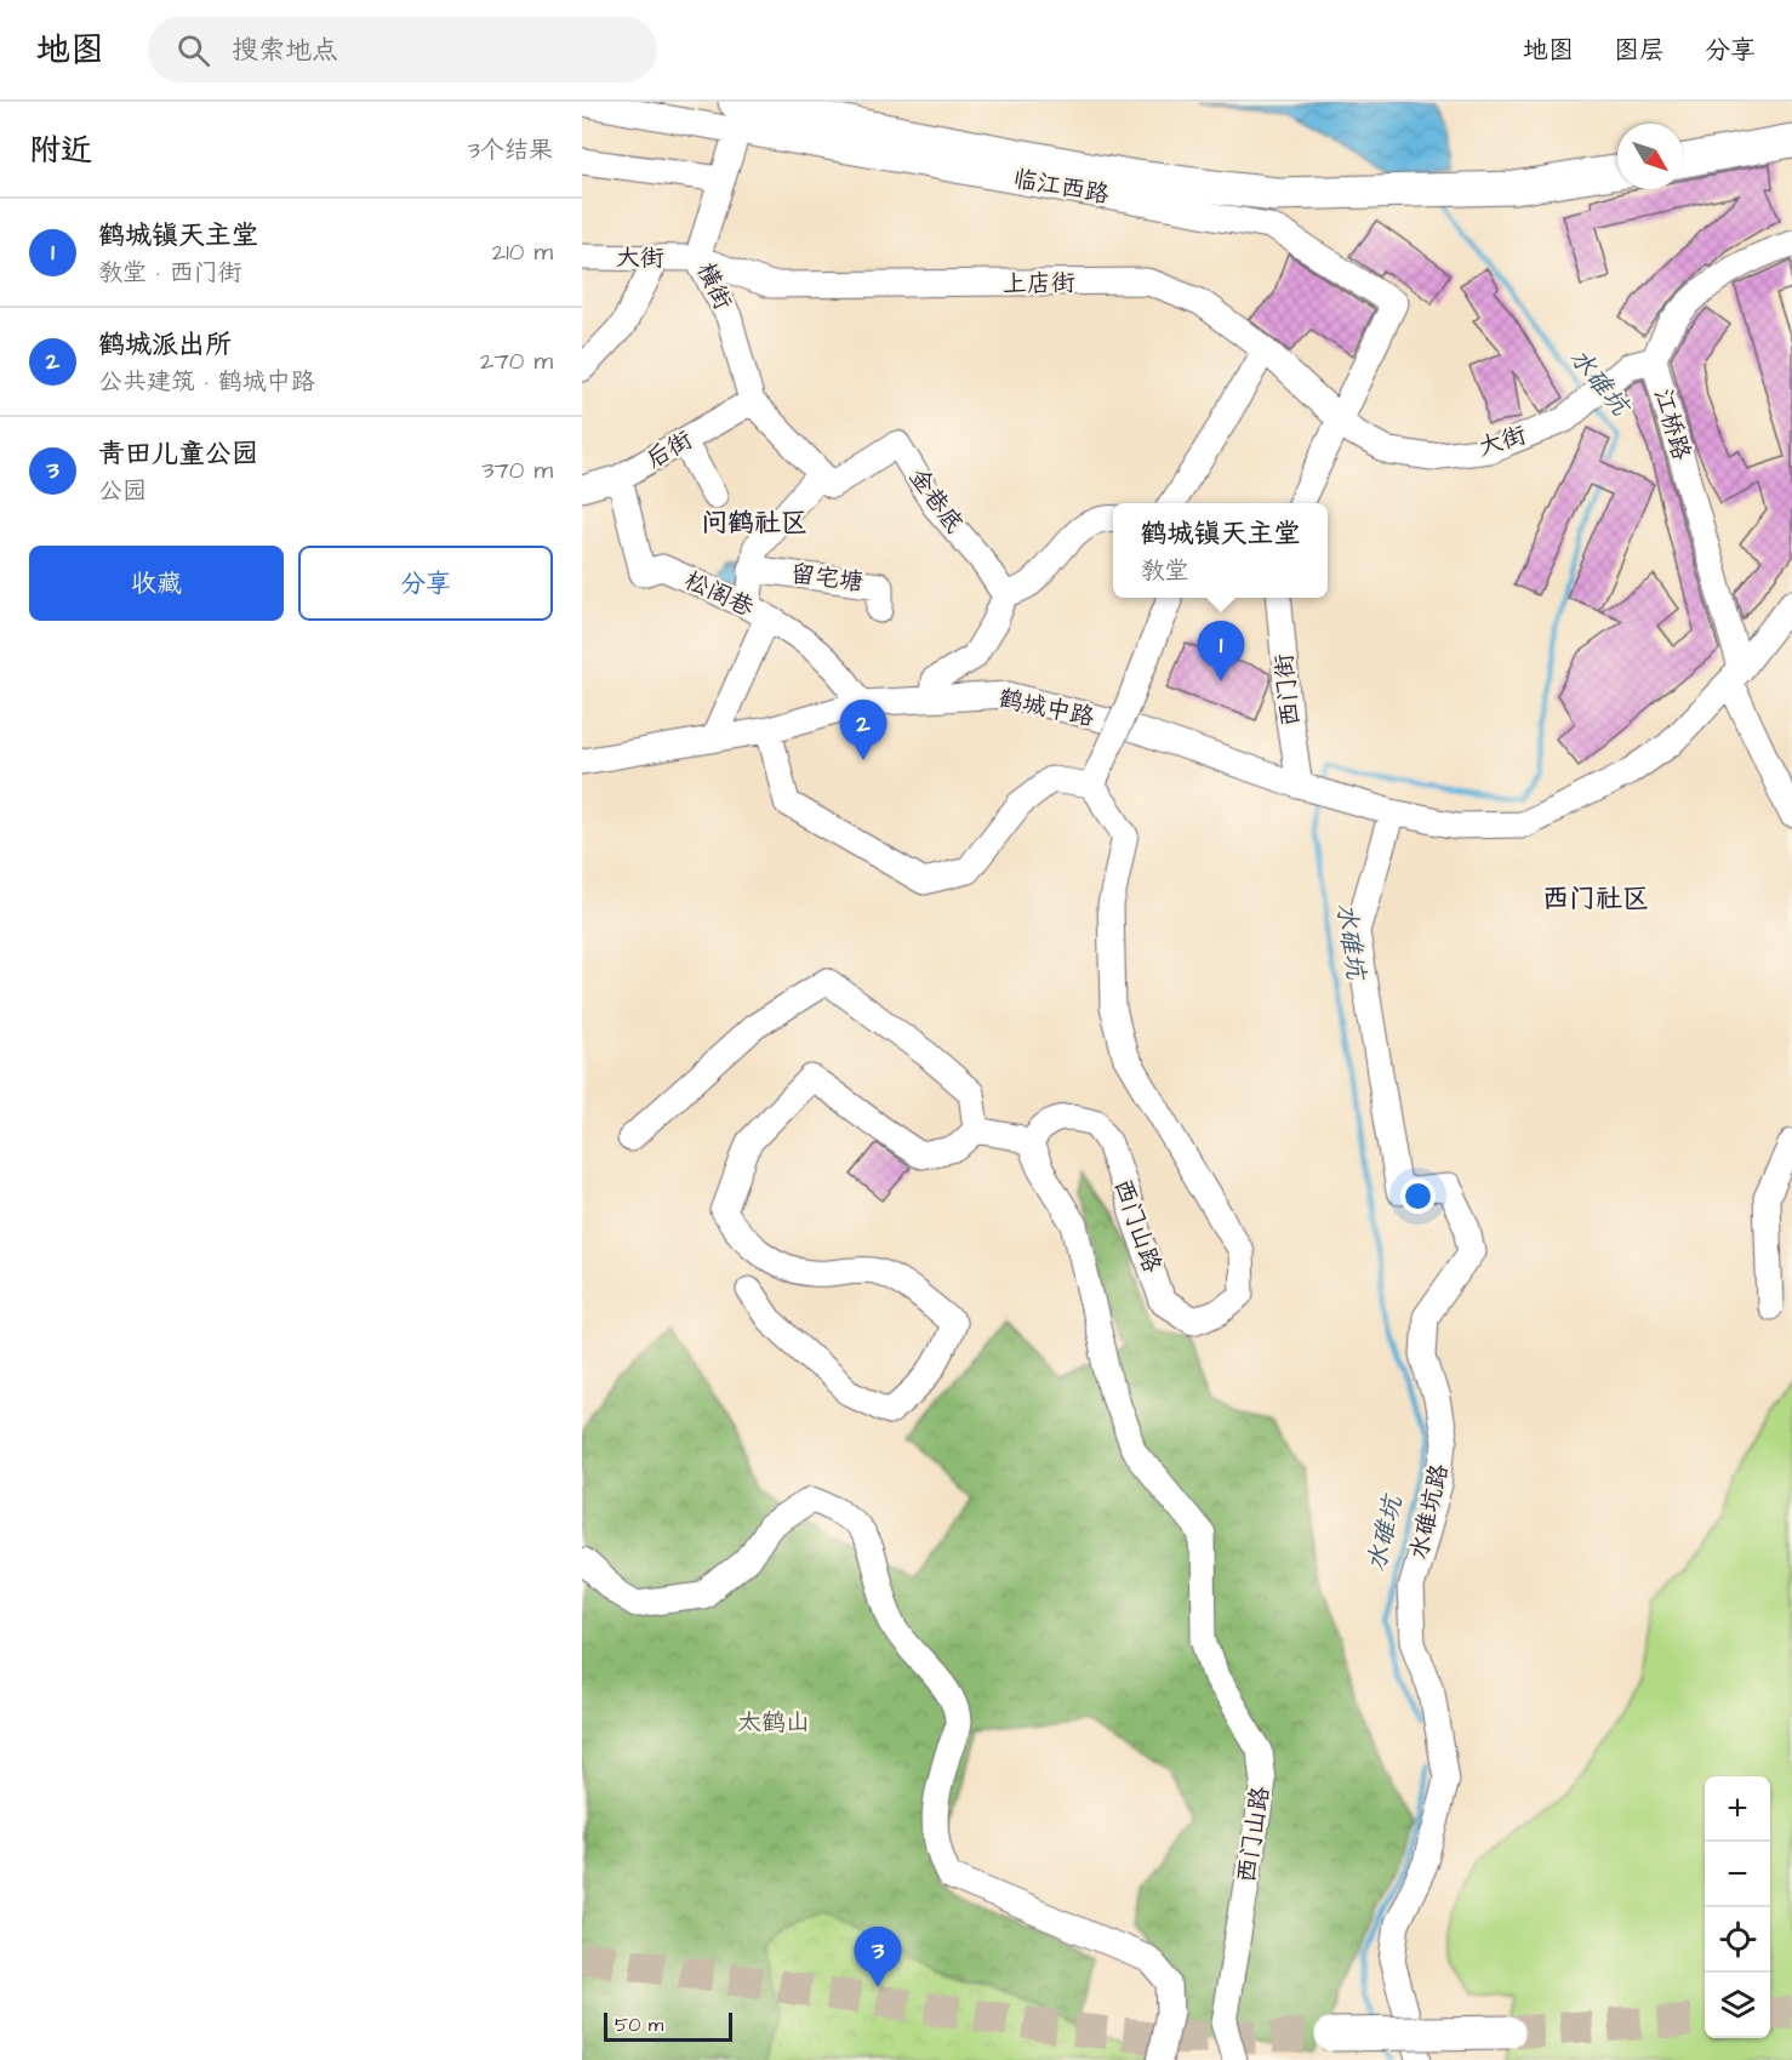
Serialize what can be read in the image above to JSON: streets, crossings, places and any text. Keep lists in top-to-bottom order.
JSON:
{
  "streets": {
    "street": [
      "临江西路",
      "大街",
      "上店街",
      "横街",
      "江桥路",
      "后街",
      "金巷底",
      "留宅塘",
      "松阁巷",
      "西门街",
      "鹤城中路",
      "西门山路",
      "水碓坑路"
    ]
  },
  "crossings": [
    ["临江西路", "大街"],
    ["临江西路", "上店街"],
    ["临江西路", "横街"],
    ["大街", "上店街"],
    ["大街", "横街"],
    ["大街", "江桥路"],
    ["上店街", "横街"],
    ["横街", "后街"],
    ["江桥路", "鹤城中路"],
    ["后街", "松阁巷"],
    ["松阁巷", "鹤城中路"],
    ["西门街", "鹤城中路"],
    ["鹤城中路", "水碓坑路"]
  ],
  "districts": ["问鹤社区", "西门社区"],
  "water": ["水碓坑"],
  "parks": ["太鹤山"],
  "scale_bar": "50 m",
  "north": "bottom right",
  "page": {
    "header": "地图",
    "search": "搜索地点",
    "nav": ["地图", "图层", "分享"],
    "heading": ["附近", "3个结果"],
    "list": [
      {
        "mark": "1",
        "name": "鹤城镇天主堂",
        "note": "教堂 · 西门街",
        "value": "210 m"
      },
      {
        "mark": "2",
        "name": "鹤城派出所",
        "note": "公共建筑 · 鹤城中路",
        "value": "270 m"
      },
      {
        "mark": "3",
        "name": "青田儿童公园",
        "note": "公园",
        "value": "370 m"
      }
    ],
    "popup": ["鹤城镇天主堂", "教堂"],
    "buttons": ["收藏", "分享"],
    "pins": ["1", "2", "3"],
    "map_buttons": ["+", "−"],
    "scale": "50 m"
  }
}
